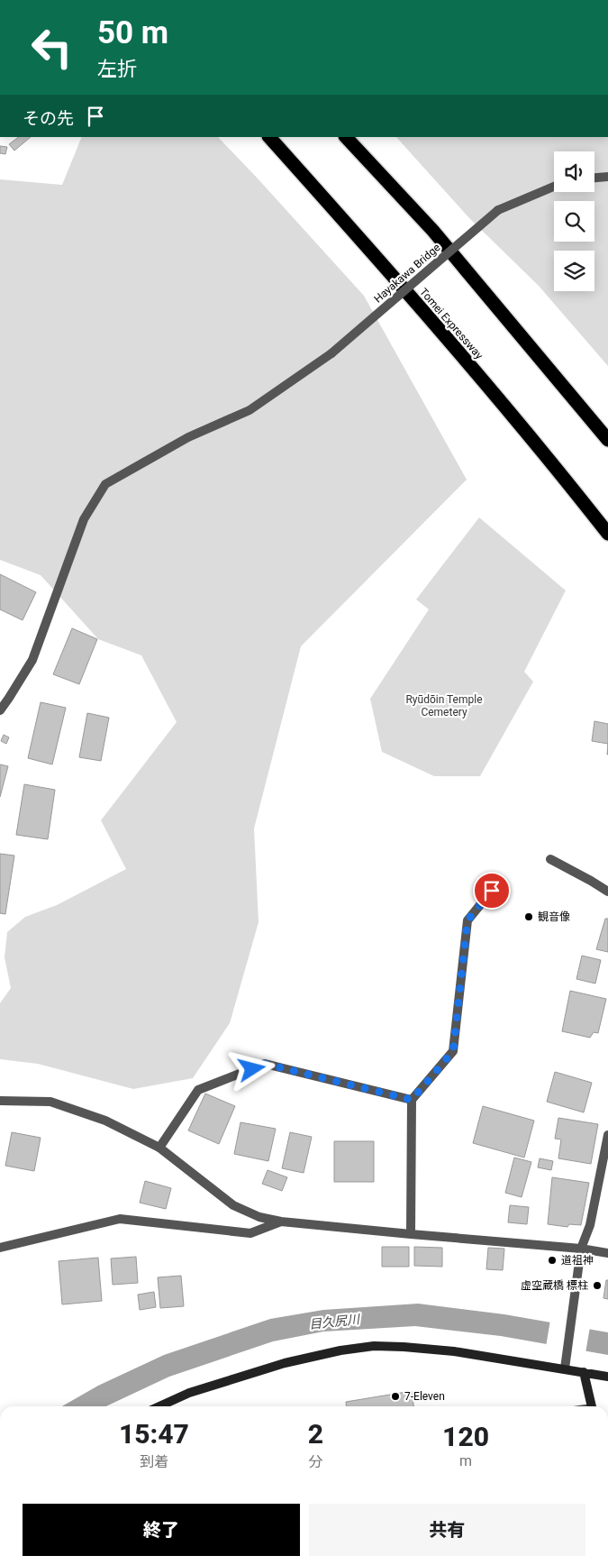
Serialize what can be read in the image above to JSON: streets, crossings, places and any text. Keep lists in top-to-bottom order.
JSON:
{
  "streets": {
    "highway": ["Tomei Expressway"],
    "street": ["Hayakawa Bridge"]
  },
  "water": ["目久尻川"],
  "parks": ["Ryūdōin Temple Cemetery"],
  "places": [
    "観音像",
    "道祖神",
    "虚空蔵橋 標柱",
    "7-Eleven"
  ],
  "page": {
    "turn": ["50 m", "左折"],
    "then": "その先",
    "eta": [
      "15:47",
      "到着",
      "2",
      "分",
      "120",
      "m"
    ],
    "buttons": ["終了", "共有"]
  }
}
